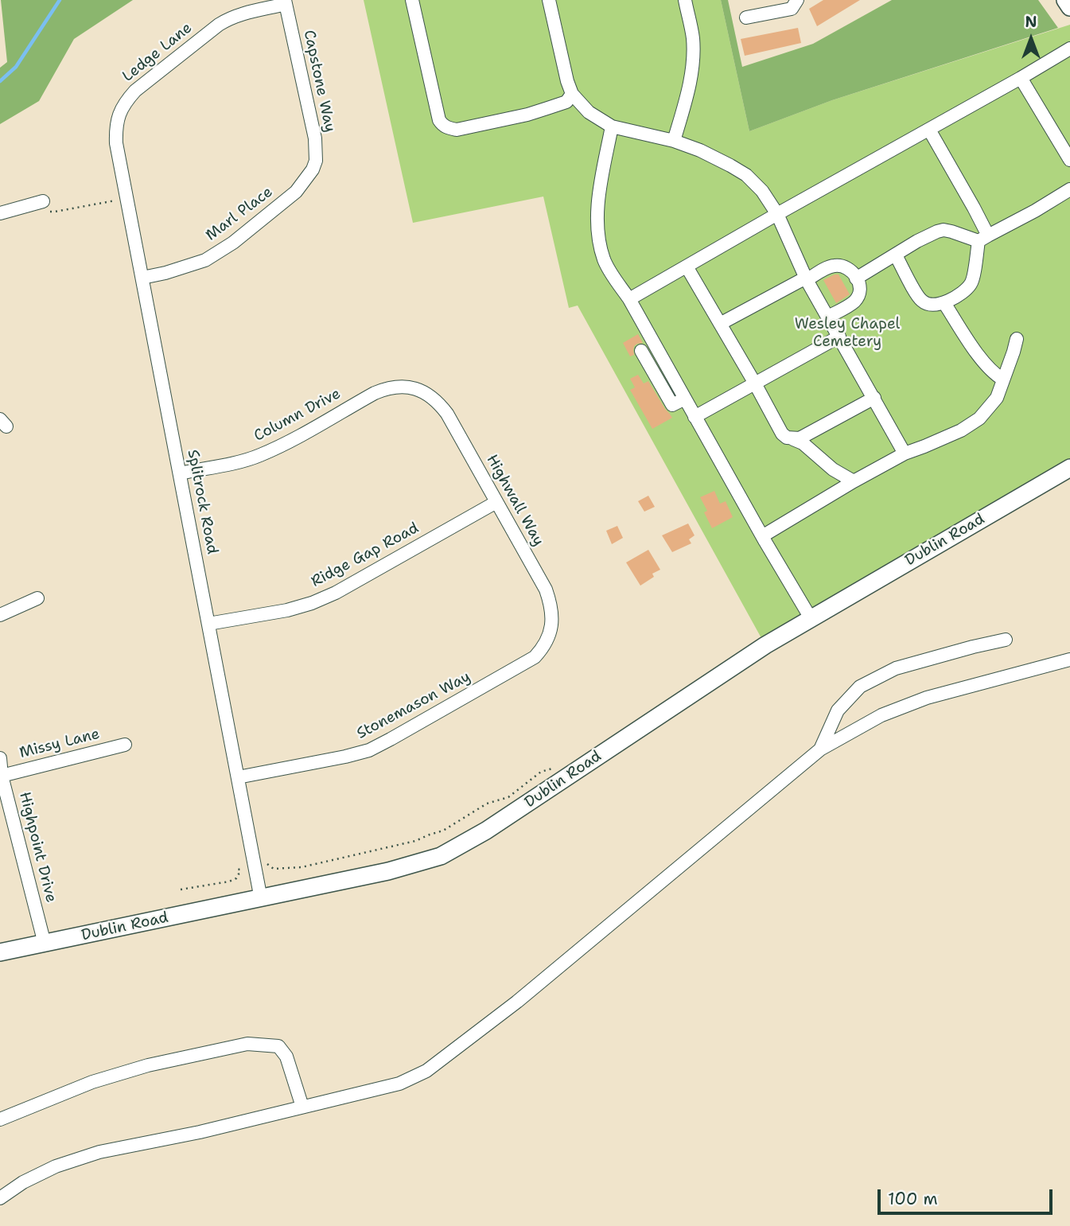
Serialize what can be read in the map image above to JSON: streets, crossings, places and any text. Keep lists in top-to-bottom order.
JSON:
{
  "streets": {
    "main road": ["Dublin Road"],
    "street": [
      "Ledge Lane",
      "Capstone Way",
      "Marl Place",
      "Column Drive",
      "Highwall Way",
      "Splitrock Road",
      "Ridge Gap Road",
      "Stonemason Way",
      "Missy Lane",
      "Highpoint Drive"
    ]
  },
  "crossings": [
    ["Ledge Lane", "Capstone Way"],
    ["Ledge Lane", "Splitrock Road"],
    ["Capstone Way", "Marl Place"],
    ["Marl Place", "Splitrock Road"],
    ["Column Drive", "Highwall Way"],
    ["Column Drive", "Splitrock Road"],
    ["Highwall Way", "Ridge Gap Road"],
    ["Highwall Way", "Stonemason Way"],
    ["Splitrock Road", "Dublin Road"],
    ["Splitrock Road", "Ridge Gap Road"],
    ["Splitrock Road", "Stonemason Way"],
    ["Dublin Road", "Highpoint Drive"],
    ["Missy Lane", "Highpoint Drive"]
  ],
  "parks": ["Wesley Chapel Cemetery"],
  "scale_bar": "100 m",
  "north": "top"
}
